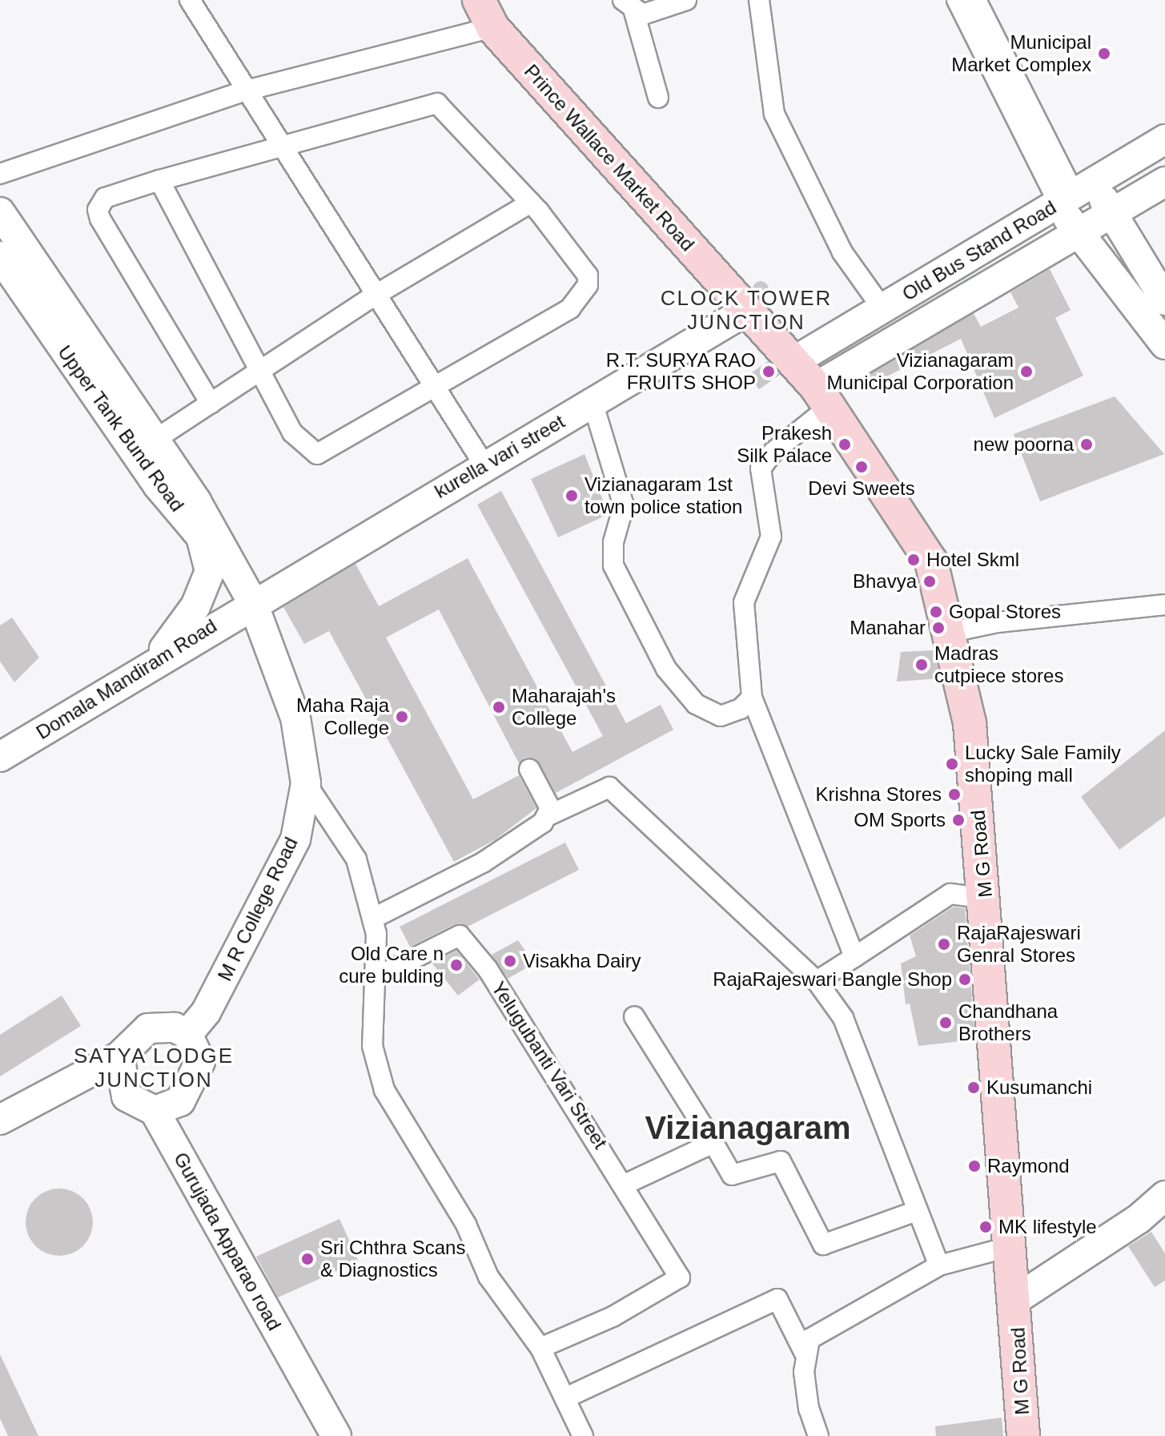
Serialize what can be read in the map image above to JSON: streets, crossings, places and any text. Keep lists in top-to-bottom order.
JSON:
{
  "streets": {
    "main road": ["Prince Wallace Market Road", "M G Road"],
    "street": [
      "Old Bus Stand Road",
      "Upper Tank Bund Road",
      "kurella vari street",
      "Domala Mandiram Road",
      "M R College Road",
      "Yelugubanti Vari Street",
      "Gurujada Apparao road"
    ]
  },
  "crossings": [
    ["Prince Wallace Market Road", "Old Bus Stand Road"],
    ["Prince Wallace Market Road", "kurella vari street"],
    ["Prince Wallace Market Road", "M G Road"],
    ["Old Bus Stand Road", "M G Road"],
    ["Upper Tank Bund Road", "kurella vari street"],
    ["Upper Tank Bund Road", "Domala Mandiram Road"],
    ["Upper Tank Bund Road", "M R College Road"],
    ["kurella vari street", "Domala Mandiram Road"],
    ["kurella vari street", "M R College Road"],
    ["Domala Mandiram Road", "M R College Road"],
    ["M R College Road", "Gurujada Apparao road"]
  ],
  "districts": ["CLOCK TOWER JUNCTION", "SATYA LODGE JUNCTION", "Vizianagaram"],
  "places": [
    "Municipal Market Complex",
    "R.T. SURYA RAO FRUITS SHOP",
    "Vizianagaram Municipal Corporation",
    "Prakesh Silk Palace",
    "new poorna",
    "Devi Sweets",
    "Vizianagaram 1st town police station",
    "Hotel Skml",
    "Bhavya",
    "Gopal Stores",
    "Manahar",
    "Madras cutpiece stores",
    "Maharajah's College",
    "Maha Raja College",
    "Lucky Sale Family shoping mall",
    "Krishna Stores",
    "OM Sports",
    "RajaRajeswari Genral Stores",
    "Visakha Dairy",
    "Old Care n cure bulding",
    "RajaRajeswari Bangle Shop",
    "Chandhana Brothers",
    "Kusumanchi",
    "Raymond",
    "MK lifestyle",
    "Sri Chthra Scans & Diagnostics"
  ]
}
